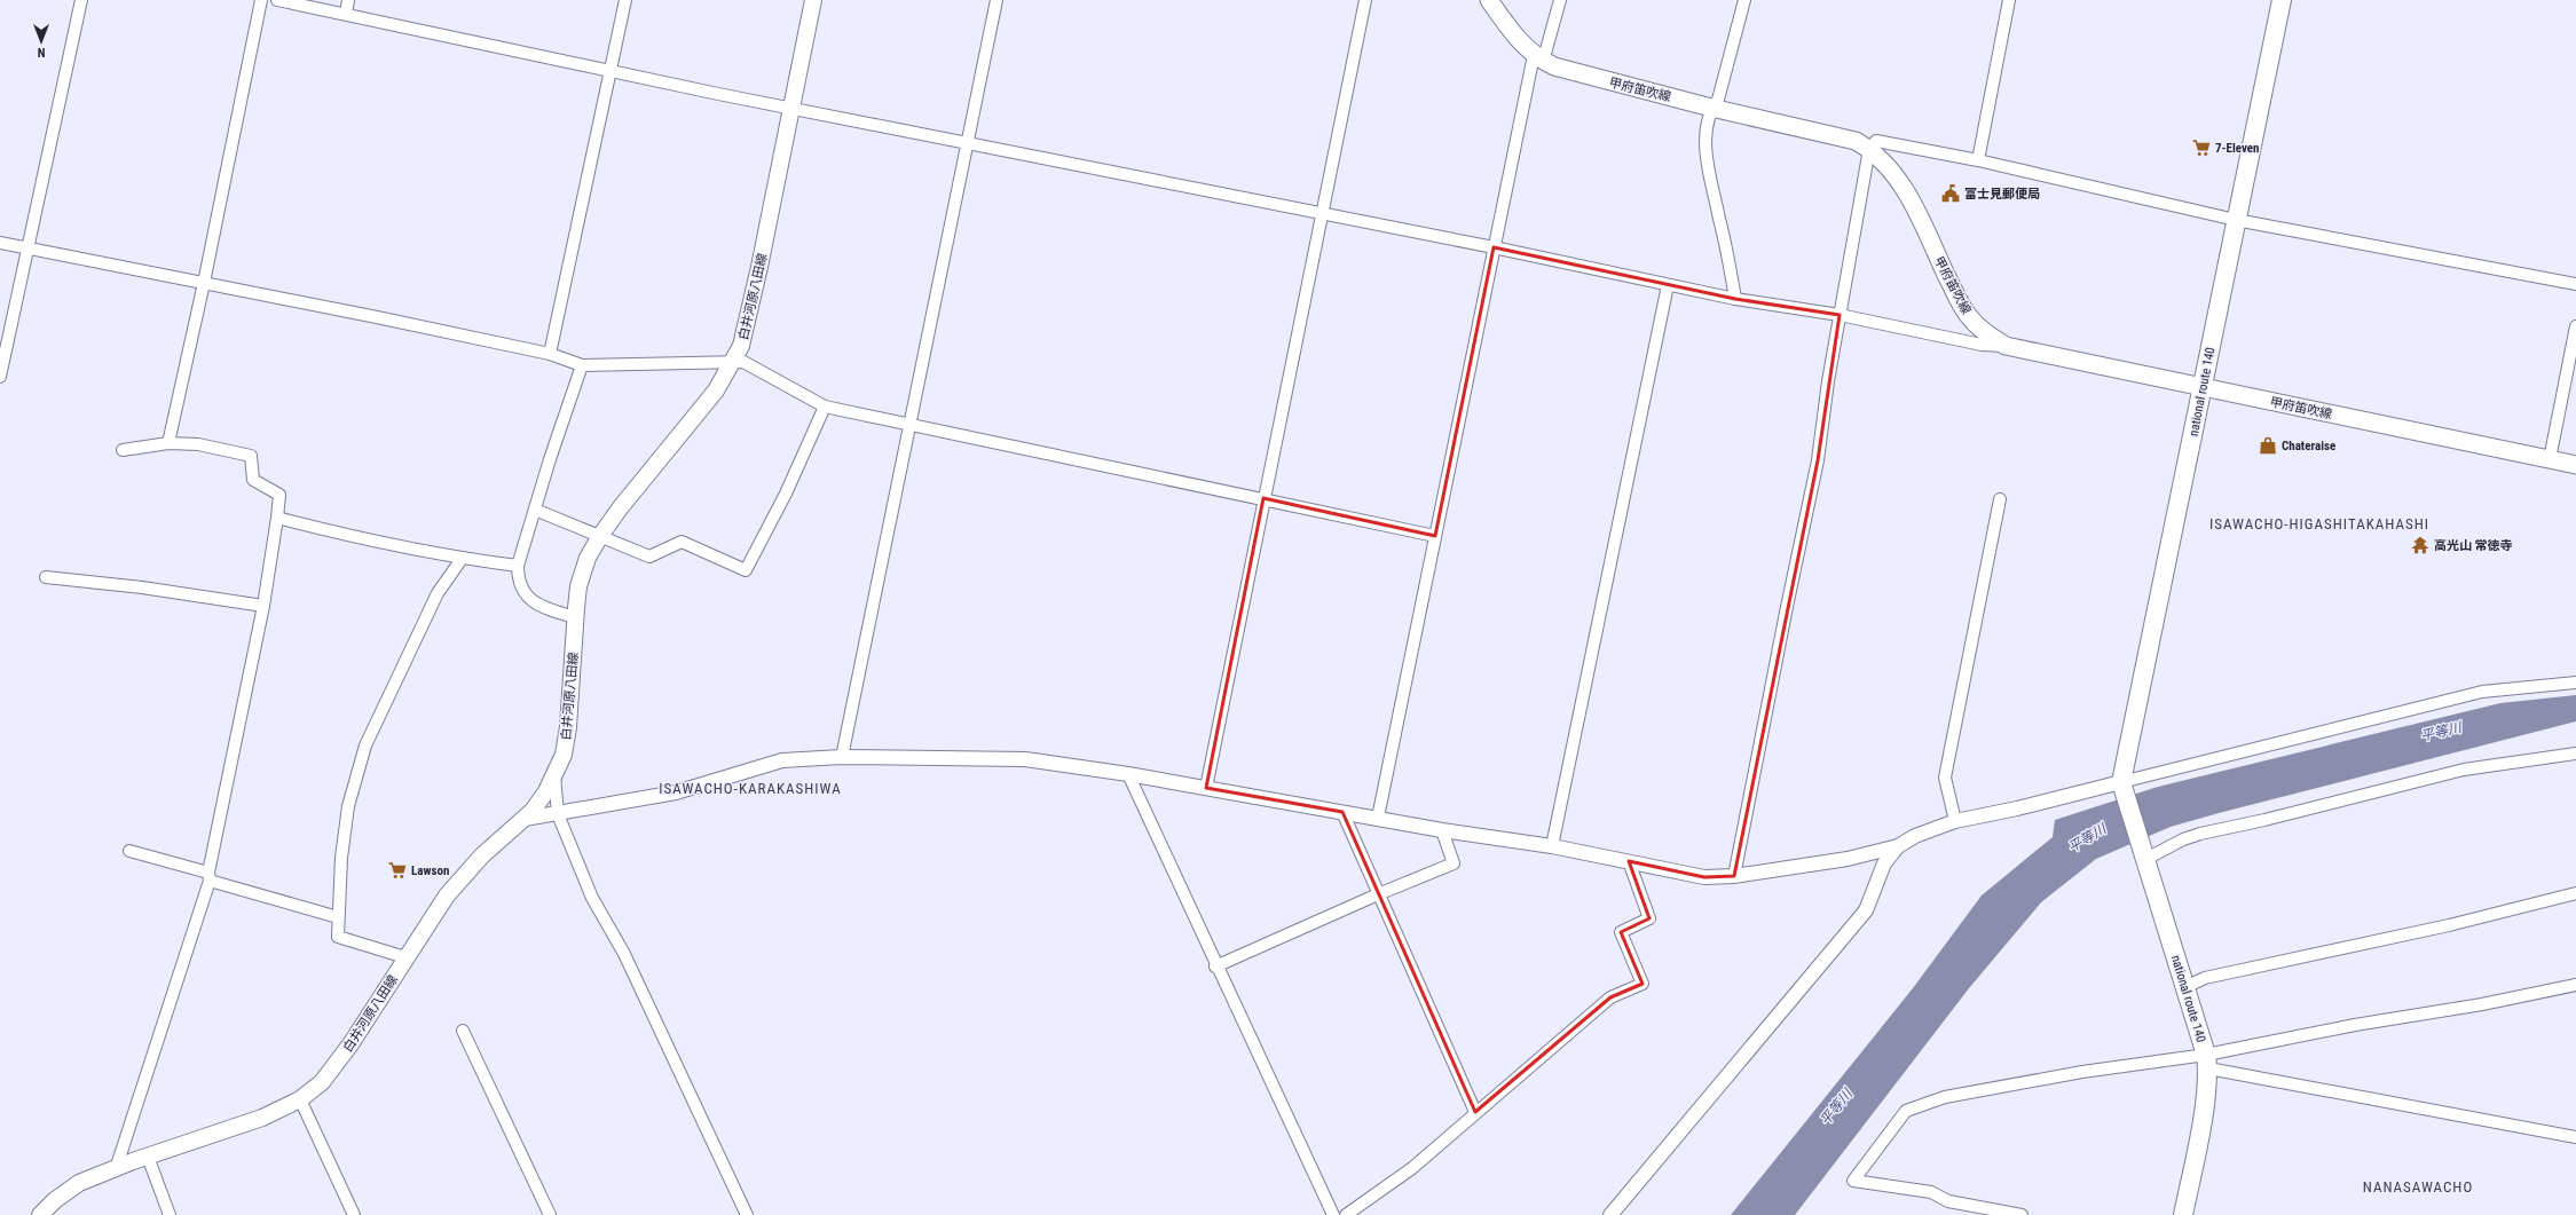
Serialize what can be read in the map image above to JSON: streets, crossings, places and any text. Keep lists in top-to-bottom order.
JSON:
{
  "streets": {
    "highway": ["national route 140"],
    "main road": ["甲府笛吹線", "白井河原八田線"]
  },
  "crossings": [
    ["甲府笛吹線", "national route 140"]
  ],
  "districts": ["ISAWACHO-HIGASHITAKAHASHI", "ISAWACHO-KARAKASHIWA", "NANASAWACHO"],
  "water": ["平等川"],
  "places": {
    "supermarket": ["7-Eleven", "Lawson"],
    "public building": ["富士見郵便局"],
    "shop": ["Chateraise"],
    "temple": ["高光山 常徳寺"]
  },
  "north": "bottom"
}
